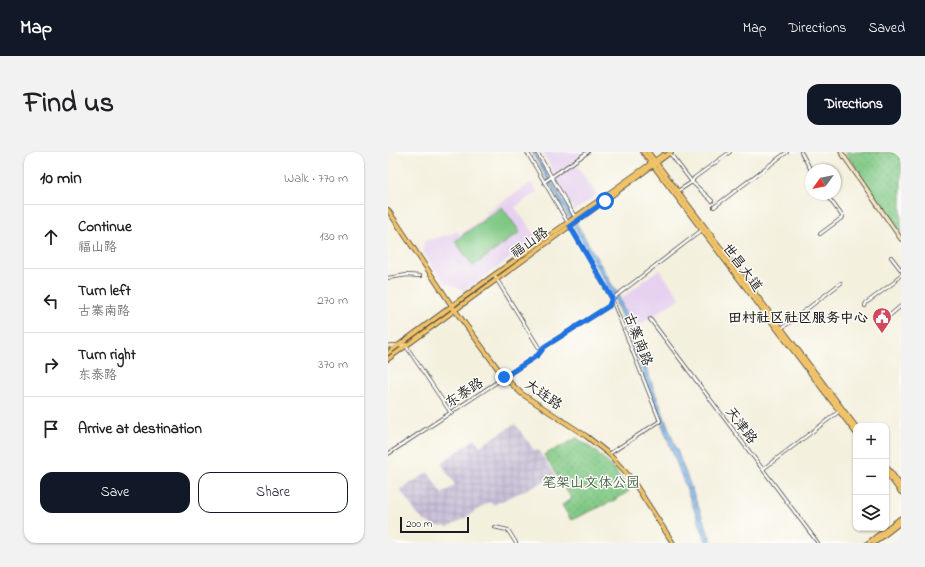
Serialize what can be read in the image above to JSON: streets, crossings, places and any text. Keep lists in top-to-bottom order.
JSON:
{
  "streets": {
    "main road": ["世昌大道", "大连路"],
    "street": ["古寨南路", "东泰路", "天津路"]
  },
  "crossings": [
    ["古寨南路", "大连路"],
    ["东泰路", "大连路"]
  ],
  "parks": ["笔架山文体公园"],
  "places": {
    "public building": ["田村社区社区服务中心"]
  },
  "scale_bar": "200 m",
  "north": "bottom left",
  "page": {
    "header": "Map",
    "nav": ["Map", "Directions", "Saved"],
    "title": "Find us",
    "buttons": [
      "Directions",
      ["Save", "Share"]
    ],
    "heading": ["10 min", "Walk · 770 m"],
    "list": [
      ["Continue", "福山路", "130 m"],
      ["Turn left", "古寨南路", "270 m"],
      ["Turn right", "东泰路", "370 m"],
      "Arrive at destination"
    ],
    "map_buttons": ["+", "−"],
    "scale": "200 m"
  }
}
